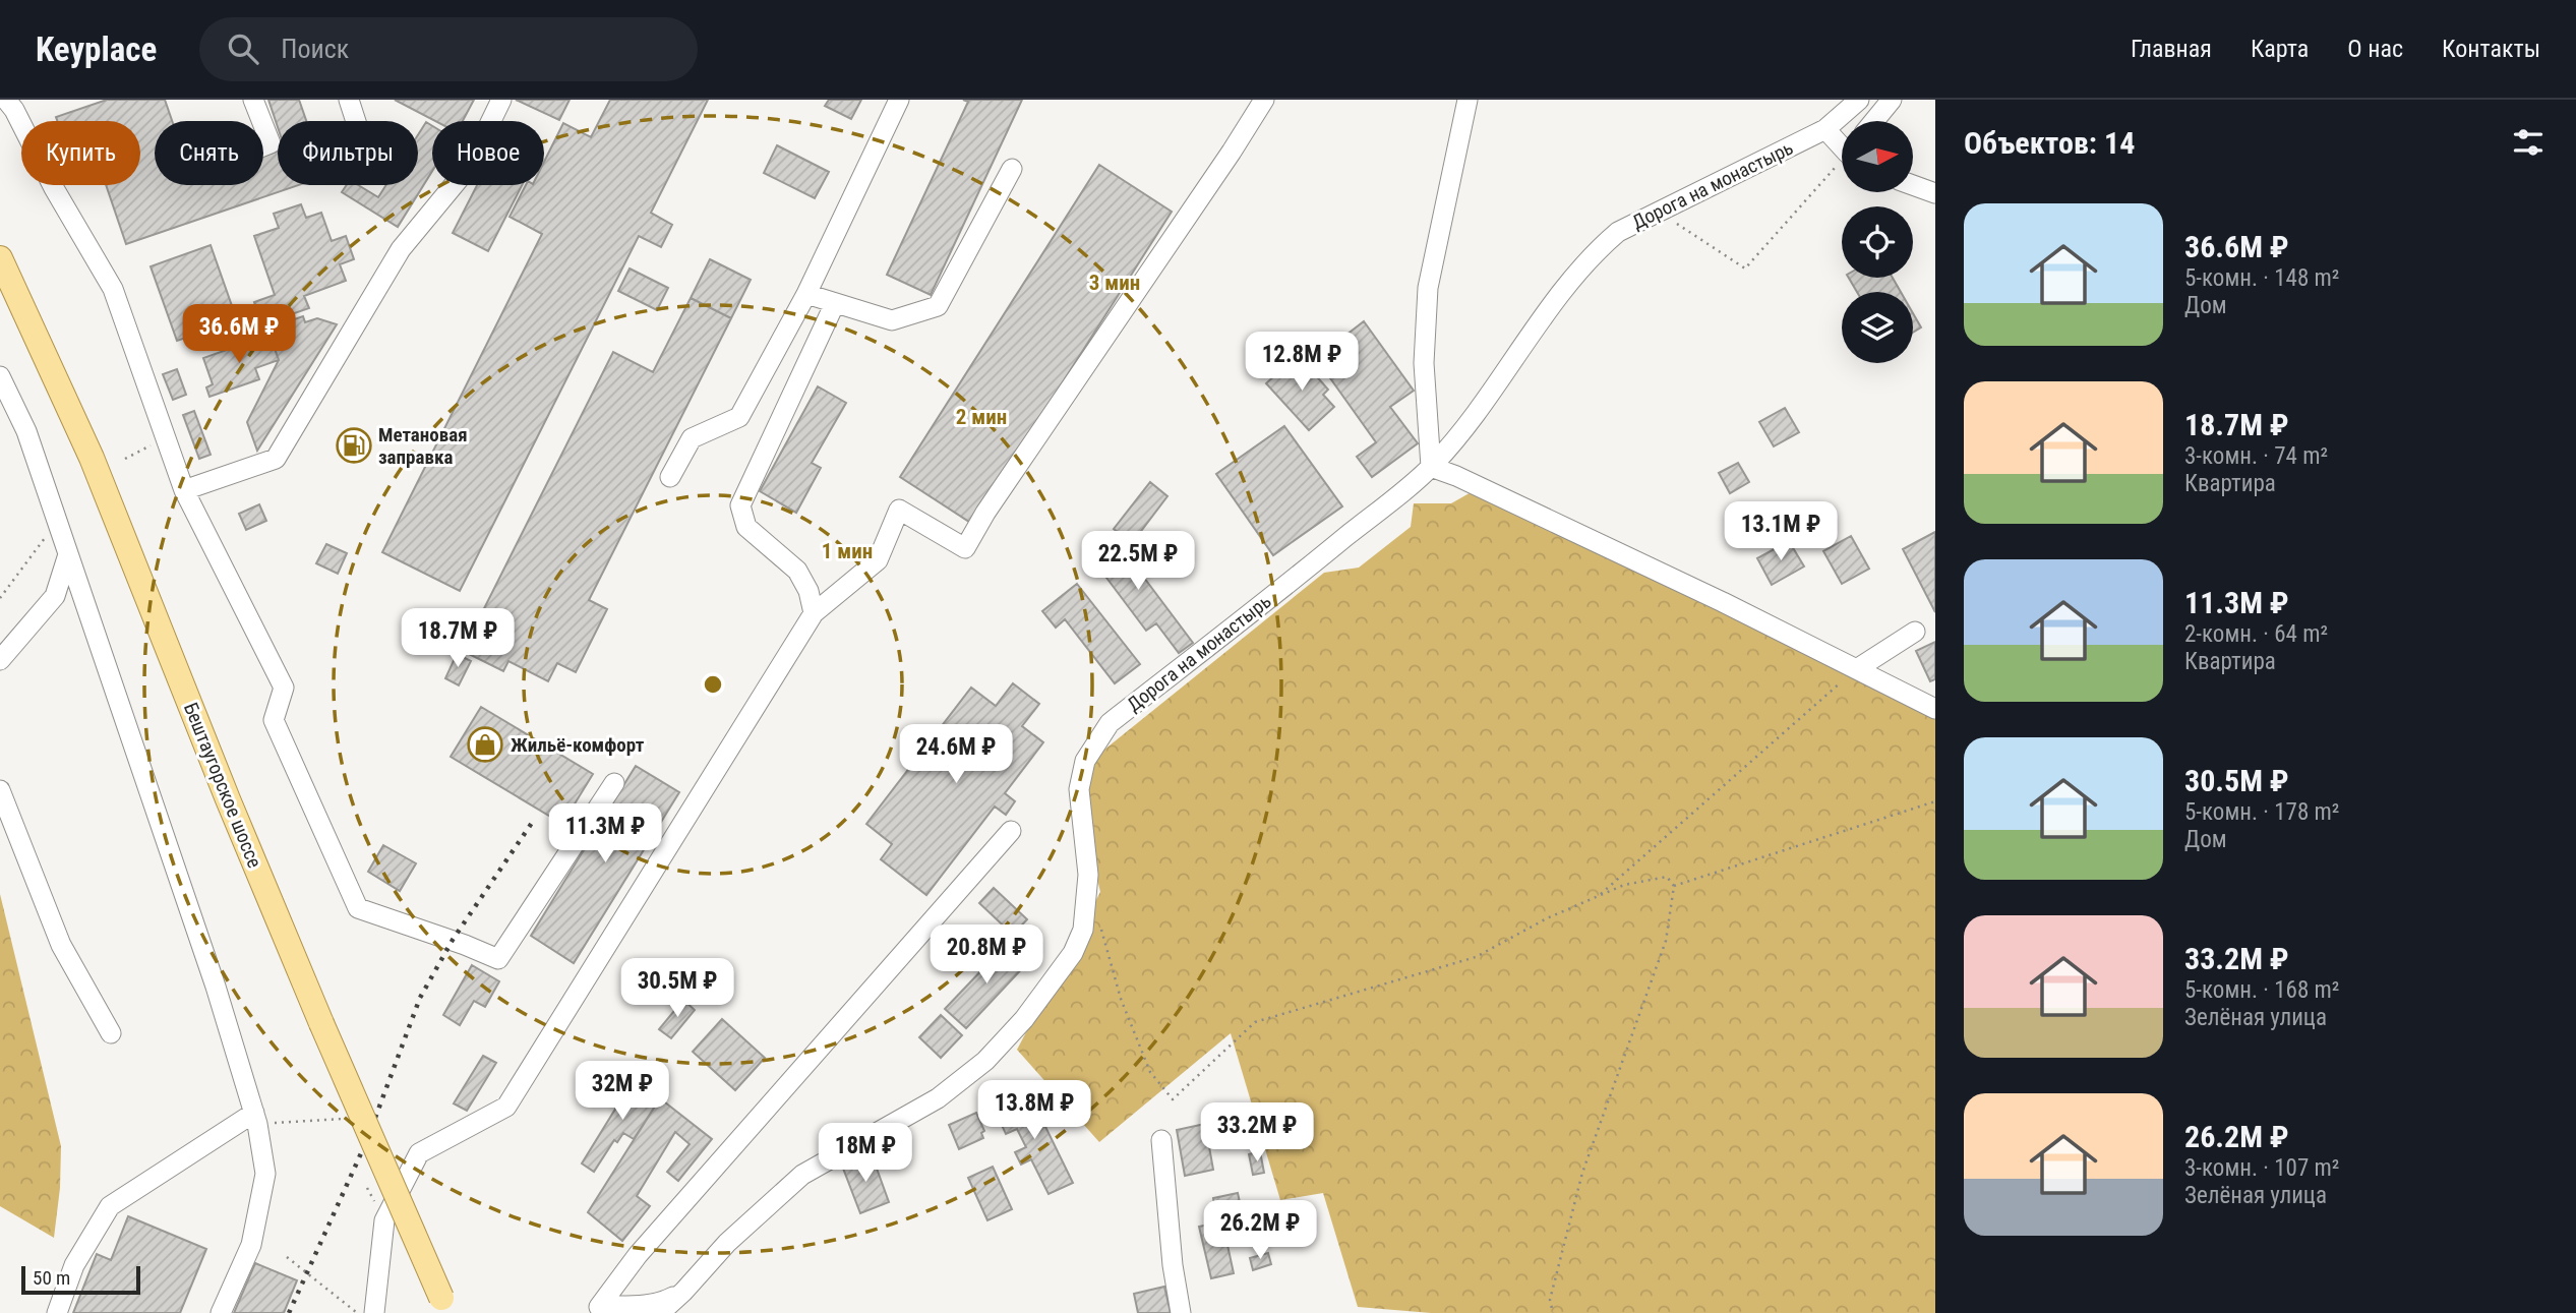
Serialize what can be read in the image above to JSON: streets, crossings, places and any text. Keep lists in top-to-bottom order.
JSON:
{
  "streets": {
    "main road": ["Бештаугорское шоссе"],
    "street": ["Дорога на монастырь"]
  },
  "places": {
    "fuel station": ["Метановая заправка"],
    "shop": ["Жильё-комфорт"]
  },
  "scale_bar": "50 m",
  "north": "right",
  "page": {
    "header": "Keyplace",
    "search": "Поиск",
    "nav": [
      "Главная",
      "Карта",
      "О нас",
      "Контакты"
    ],
    "heading": "Объектов: 14",
    "chip": [
      "Купить",
      "Снять",
      "Фильтры",
      "Новое"
    ],
    "list": [
      {
        "name": "36.6M ₽",
        "note": "5-комн. · 148 m² · Дом"
      },
      {
        "name": "18.7M ₽",
        "note": "3-комн. · 74 m² · Квартира"
      },
      {
        "name": "11.3M ₽",
        "note": "2-комн. · 64 m² · Квартира"
      },
      {
        "name": "30.5M ₽",
        "note": "5-комн. · 178 m² · Дом"
      },
      {
        "name": "33.2M ₽",
        "note": "5-комн. · 168 m² · Зелёная улица"
      },
      {
        "name": "26.2M ₽",
        "note": "3-комн. · 107 m² · Зелёная улица"
      }
    ],
    "price": [
      "36.6M ₽",
      "12.8M ₽",
      "13.1M ₽",
      "22.5M ₽",
      "18.7M ₽",
      "24.6M ₽",
      "11.3M ₽",
      "20.8M ₽",
      "30.5M ₽",
      "32M ₽",
      "13.8M ₽",
      "33.2M ₽",
      "18M ₽",
      "26.2M ₽"
    ],
    "scale": "50 m"
  },
  "rings": ["3 мин", "2 мин", "1 мин"]
}
